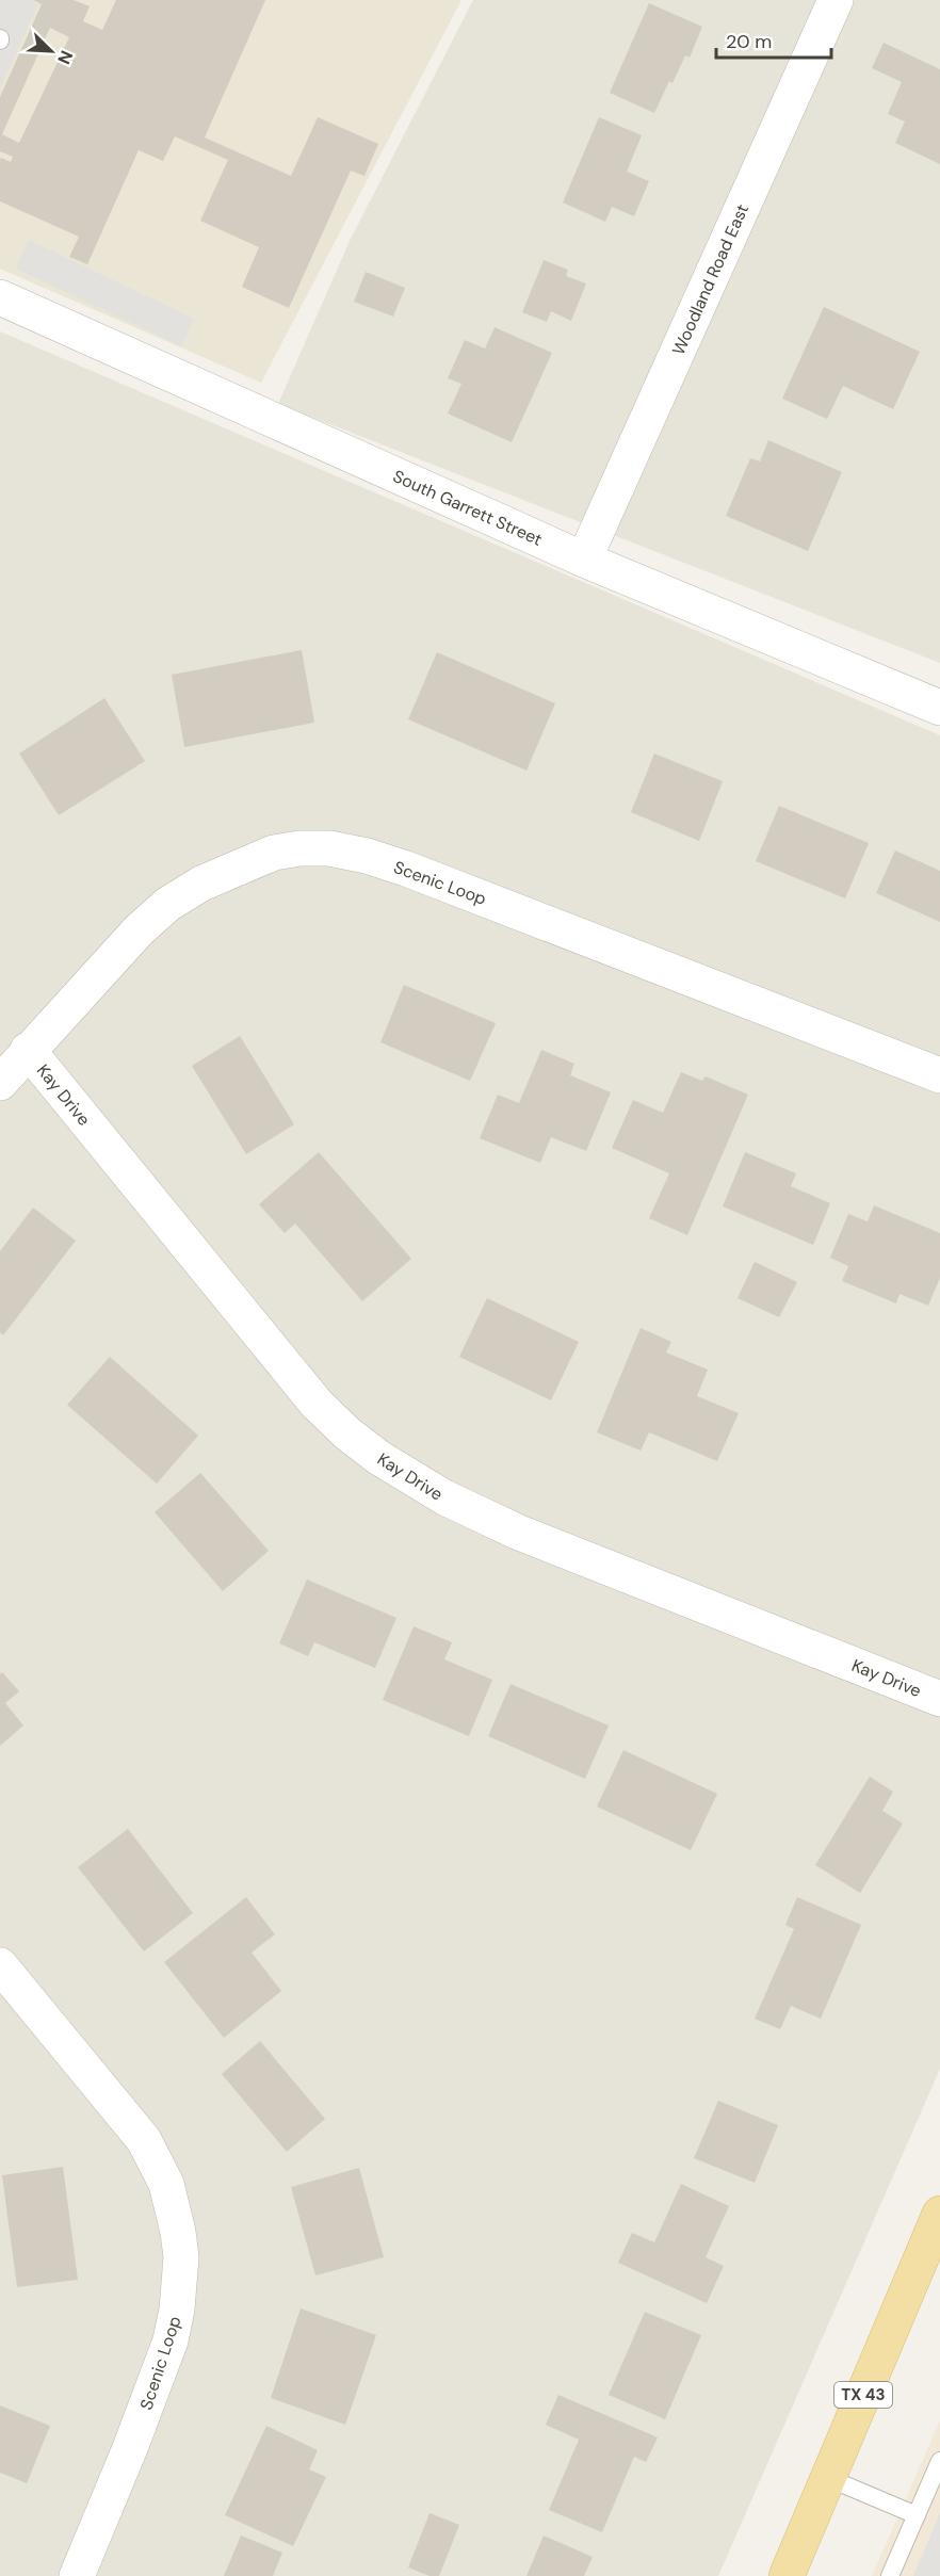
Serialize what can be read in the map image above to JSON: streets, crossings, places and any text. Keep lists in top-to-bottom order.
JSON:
{
  "streets": {
    "main road": ["TX 43"],
    "street": [
      "Woodland Road East",
      "South Garrett Street",
      "Scenic Loop",
      "Kay Drive"
    ]
  },
  "crossings": [
    ["Woodland Road East", "South Garrett Street"],
    ["Scenic Loop", "Kay Drive"]
  ],
  "scale_bar": "20 m",
  "north": "bottom right"
}
